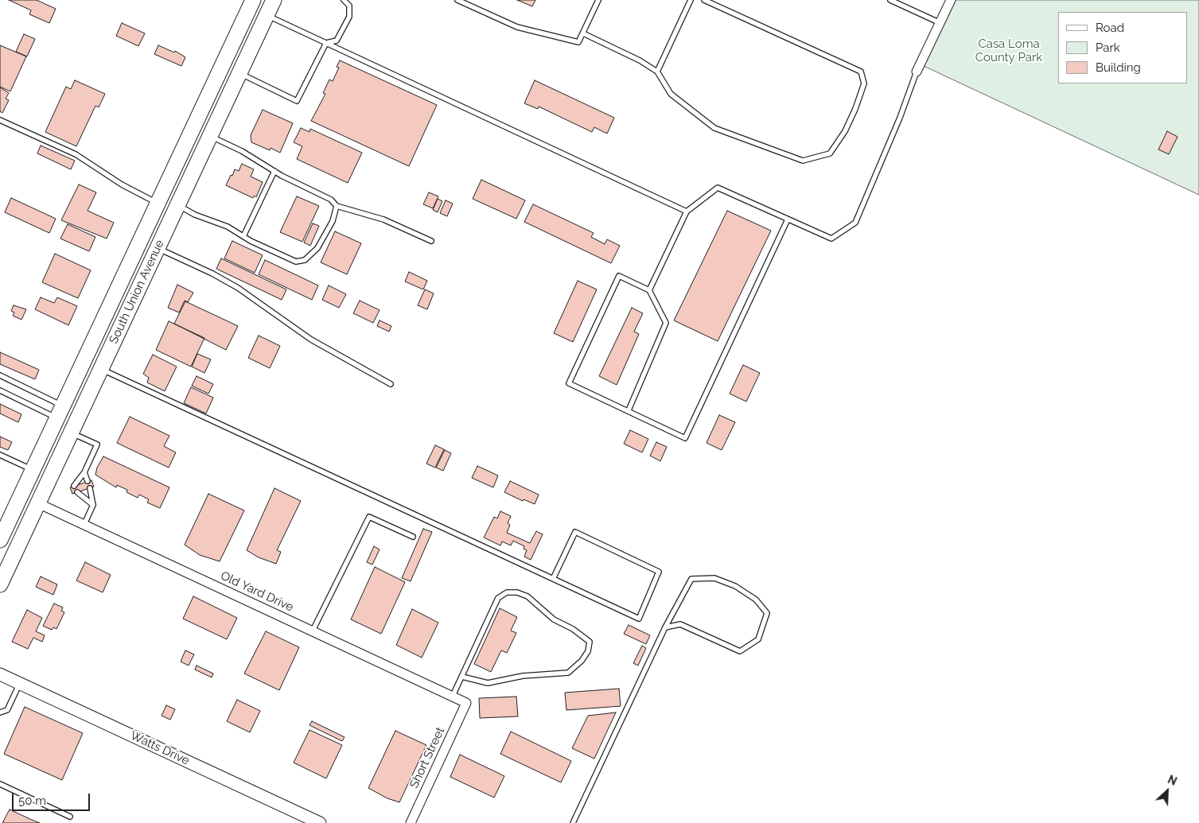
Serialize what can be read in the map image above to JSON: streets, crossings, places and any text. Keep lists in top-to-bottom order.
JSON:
{
  "streets": {
    "main road": ["South Union Avenue"],
    "street": ["Old Yard Drive", "Watts Drive", "Short Street"]
  },
  "crossings": [
    ["South Union Avenue", "Old Yard Drive"],
    ["Old Yard Drive", "Short Street"]
  ],
  "parks": ["Casa Loma County Park"],
  "legend": ["Road", "Park", "Building"],
  "scale_bar": "50 m",
  "north": "top right"
}
